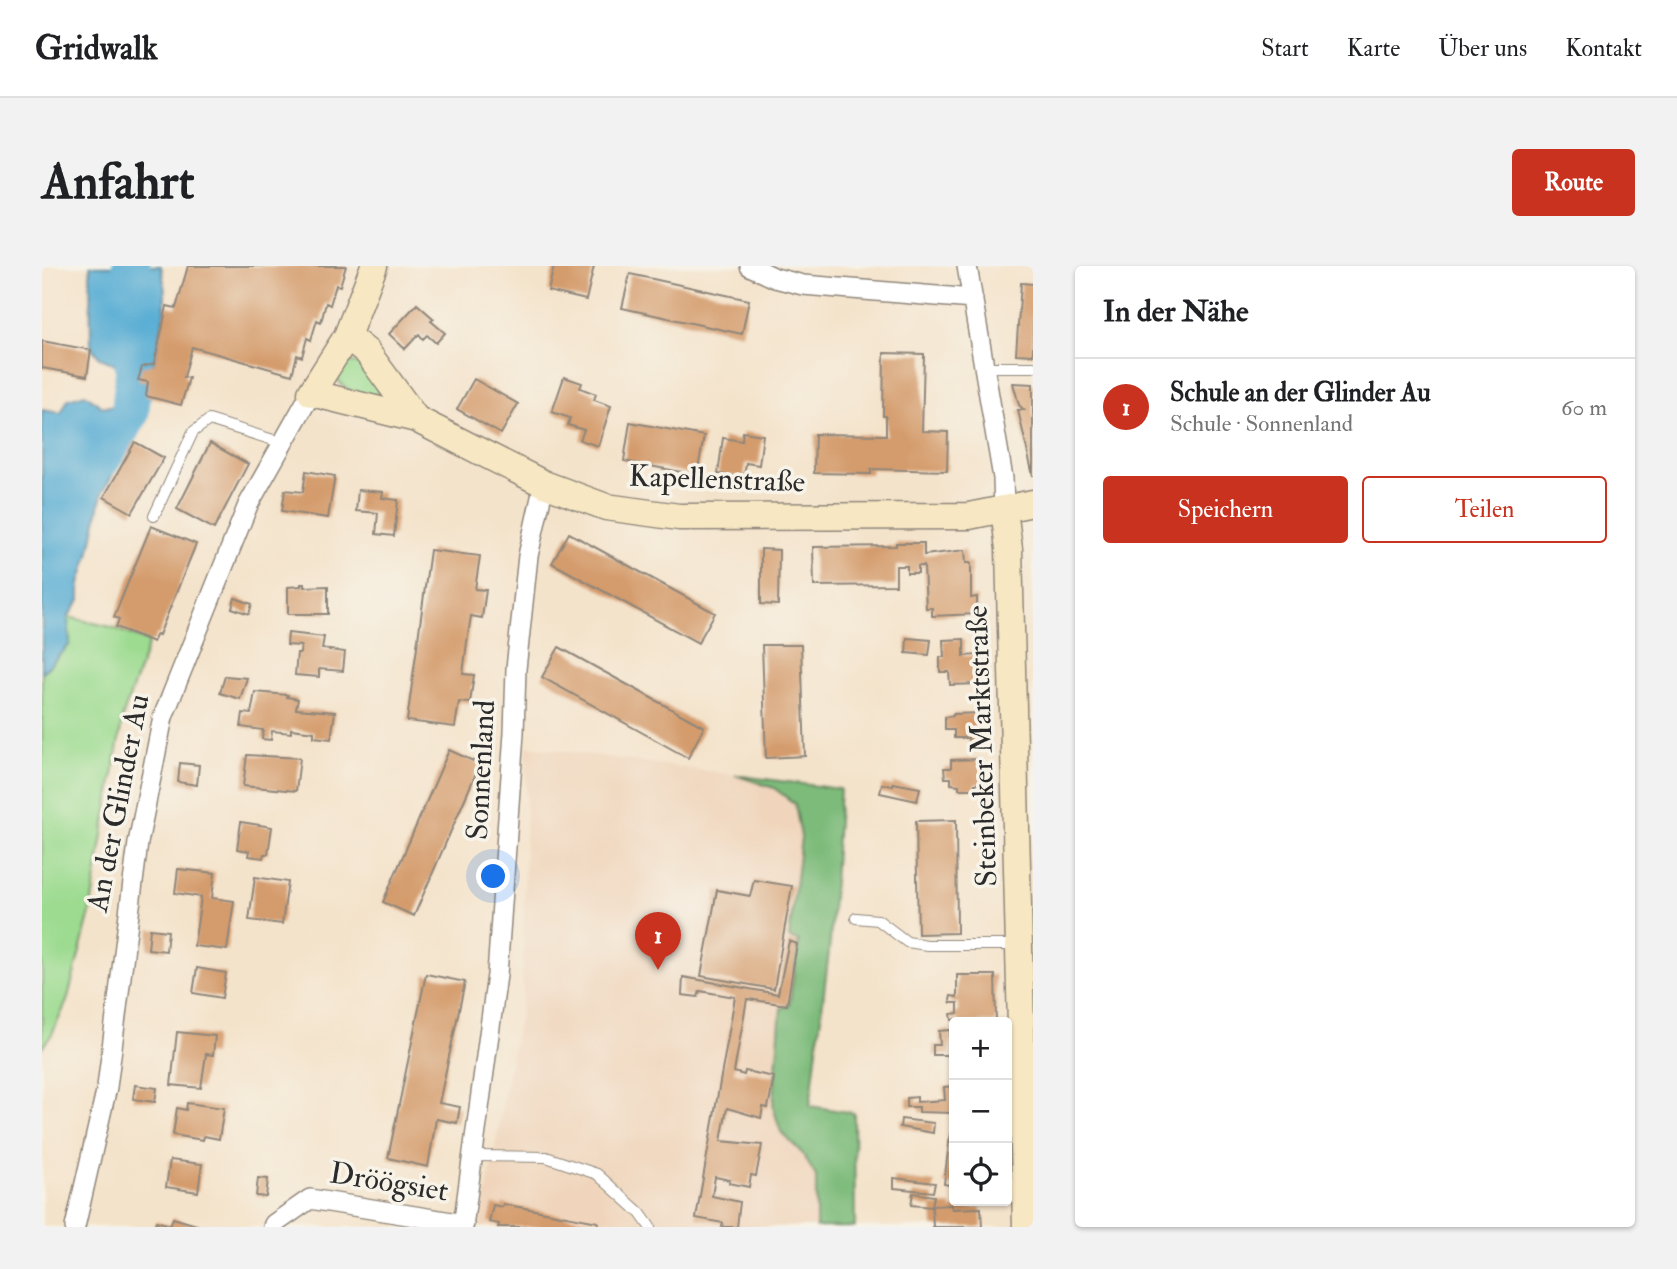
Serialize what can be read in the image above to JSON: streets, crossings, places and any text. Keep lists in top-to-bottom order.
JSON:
{
  "streets": {
    "street": [
      "Kapellenstraße",
      "Steinbeker Marktstraße",
      "Sonnenland",
      "An der Glinder Au",
      "Dröögsiet"
    ]
  },
  "crossings": [
    ["Kapellenstraße", "Steinbeker Marktstraße"],
    ["Kapellenstraße", "Sonnenland"],
    ["Kapellenstraße", "An der Glinder Au"],
    ["Sonnenland", "Dröögsiet"]
  ],
  "page": {
    "header": "Gridwalk",
    "nav": [
      "Start",
      "Karte",
      "Über uns",
      "Kontakt"
    ],
    "buttons": [
      "Route",
      ["Speichern", "Teilen"]
    ],
    "title": "Anfahrt",
    "heading": "In der Nähe",
    "list": [
      {
        "mark": "1",
        "name": "Schule an der Glinder Au",
        "note": "Schule · Sonnenland",
        "value": "60 m"
      }
    ],
    "pins": "1",
    "map_buttons": ["+", "−"]
  }
}
